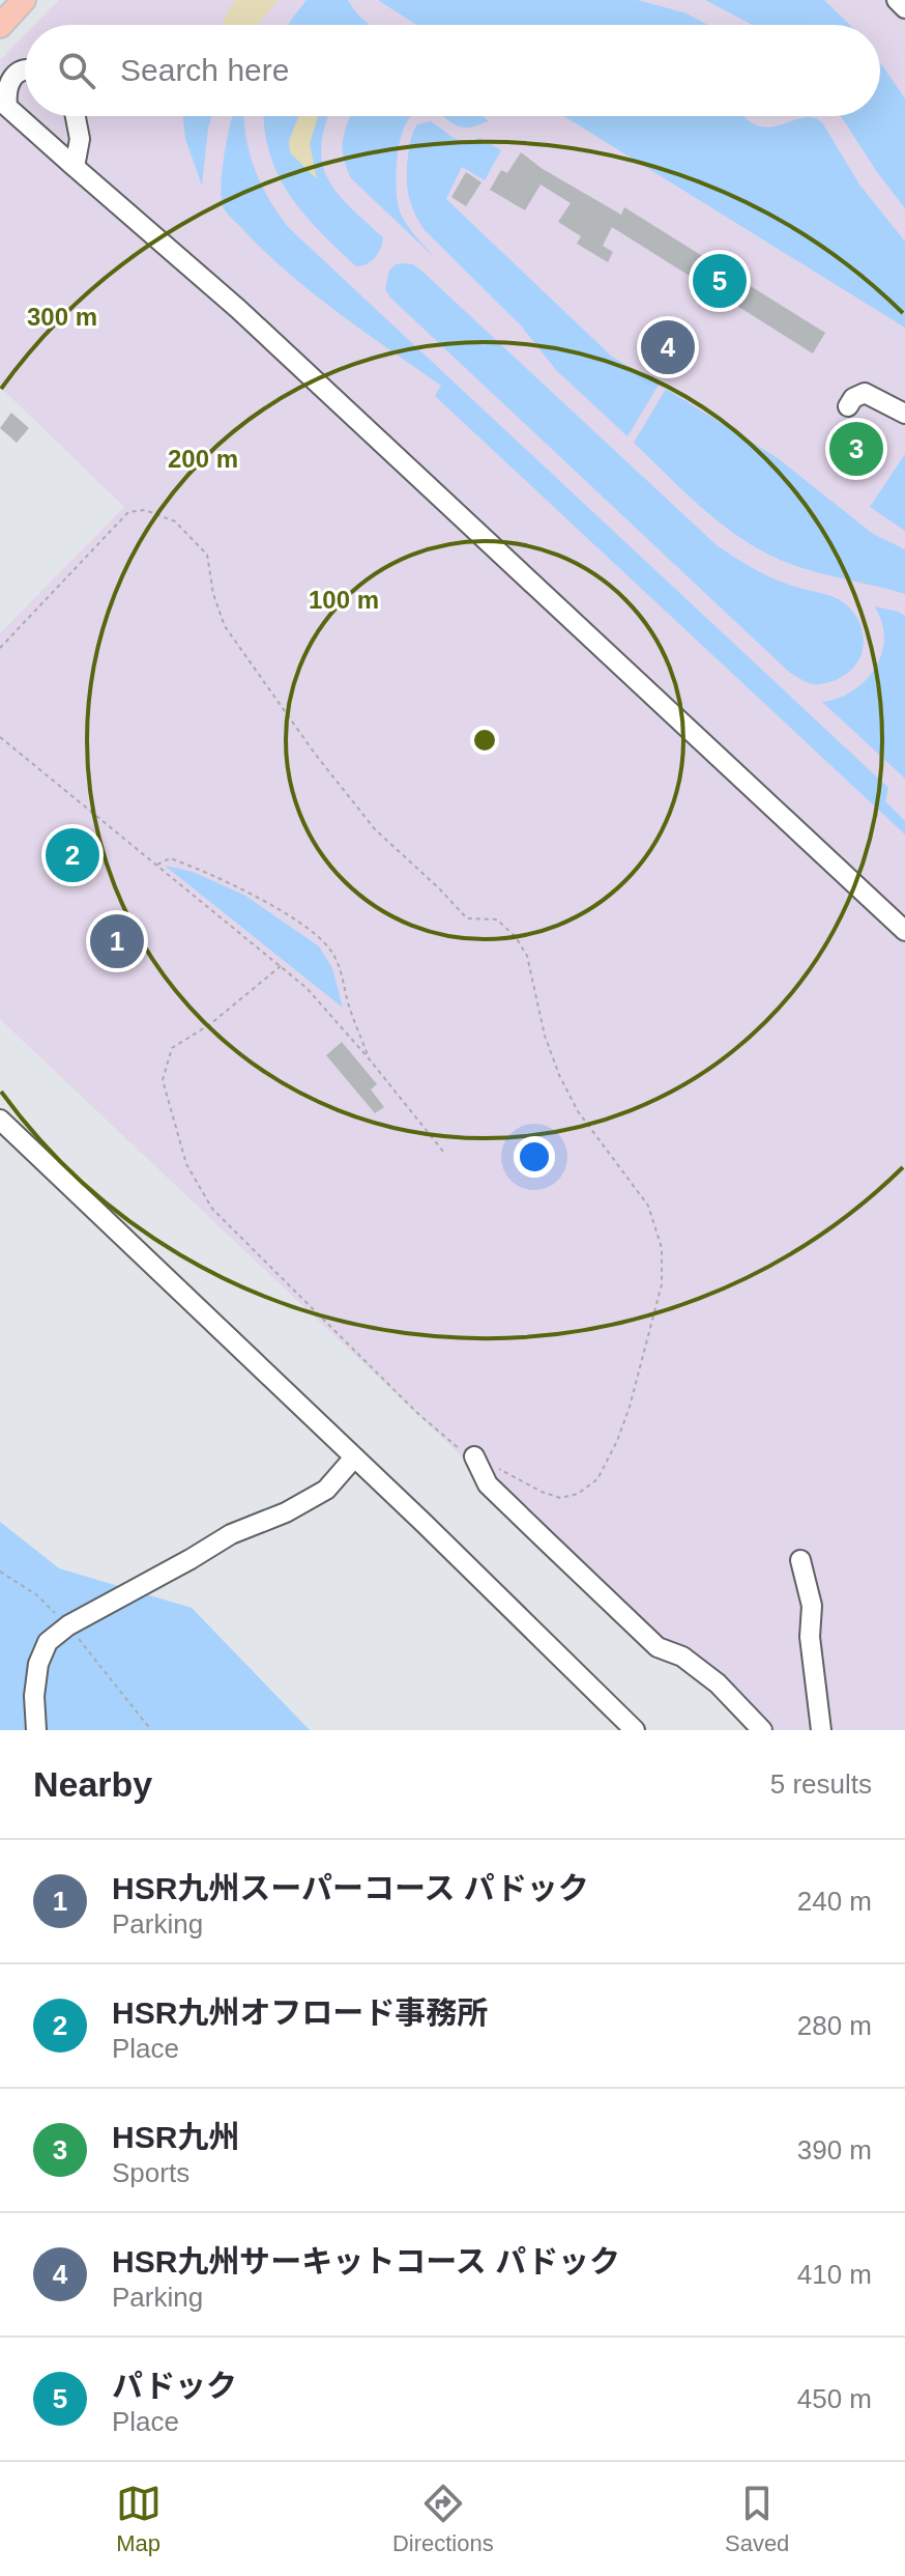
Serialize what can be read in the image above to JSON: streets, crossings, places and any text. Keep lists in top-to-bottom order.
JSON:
{
  "page": {
    "search": "Search here",
    "pins": [
      "5",
      "4",
      "3",
      "2",
      "1"
    ],
    "heading": ["Nearby", "5 results"],
    "list": [
      {
        "mark": "1",
        "name": "HSR九州スーパーコース パドック",
        "note": "Parking",
        "value": "240 m"
      },
      {
        "mark": "2",
        "name": "HSR九州オフロード事務所",
        "note": "Place",
        "value": "280 m"
      },
      {
        "mark": "3",
        "name": "HSR九州",
        "note": "Sports",
        "value": "390 m"
      },
      {
        "mark": "4",
        "name": "HSR九州サーキットコース パドック",
        "note": "Parking",
        "value": "410 m"
      },
      {
        "mark": "5",
        "name": "パドック",
        "note": "Place",
        "value": "450 m"
      }
    ],
    "nav": ["Map", "Directions", "Saved"]
  },
  "rings": ["300 m", "200 m", "100 m"]
}
